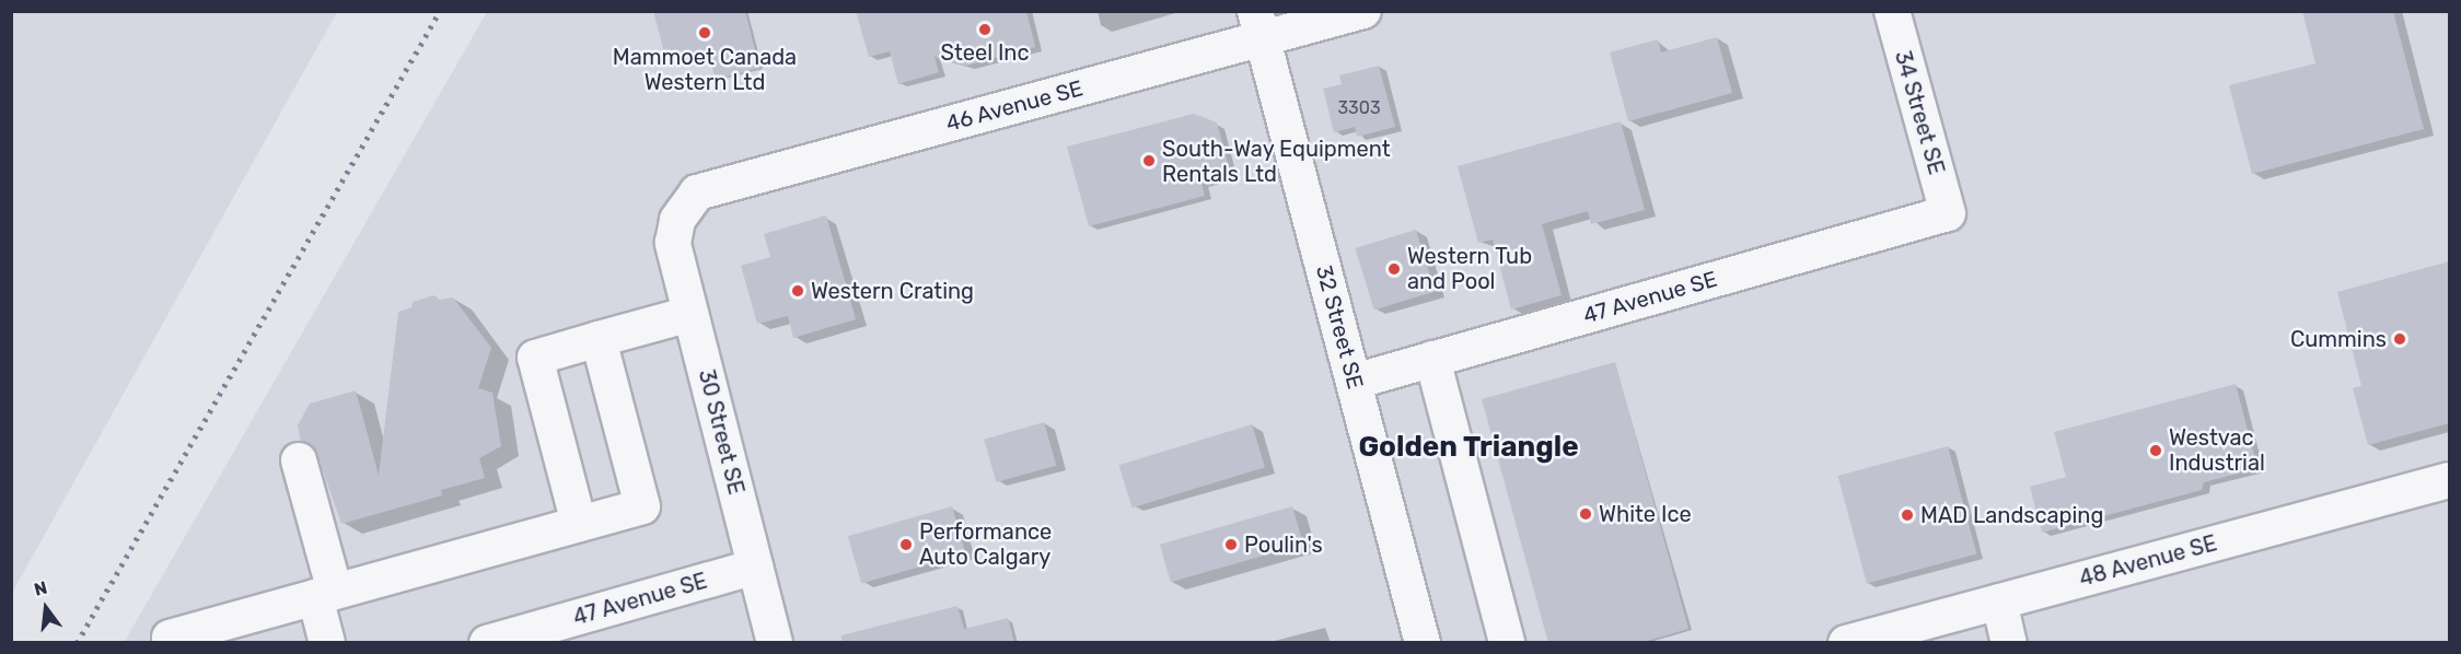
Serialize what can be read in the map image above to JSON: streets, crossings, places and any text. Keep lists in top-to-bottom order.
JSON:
{
  "streets": {
    "street": [
      "46 Avenue SE",
      "34 Street SE",
      "47 Avenue SE",
      "32 Street SE",
      "30 Street SE",
      "48 Avenue SE"
    ]
  },
  "crossings": [
    ["46 Avenue SE", "32 Street SE"],
    ["46 Avenue SE", "30 Street SE"],
    ["34 Street SE", "47 Avenue SE"],
    ["47 Avenue SE", "32 Street SE"],
    ["47 Avenue SE", "30 Street SE"]
  ],
  "districts": ["Golden Triangle"],
  "places": [
    "Steel Inc",
    "Mammoet Canada Western Ltd",
    "South-Way Equipment Rentals Ltd",
    "Western Tub and Pool",
    "Western Crating",
    "Cummins",
    "Westvac Industrial",
    "White Ice",
    "MAD Landscaping",
    "Performance Auto Calgary",
    "Poulin's"
  ],
  "house_numbers": ["3303"],
  "north": "top"
}
